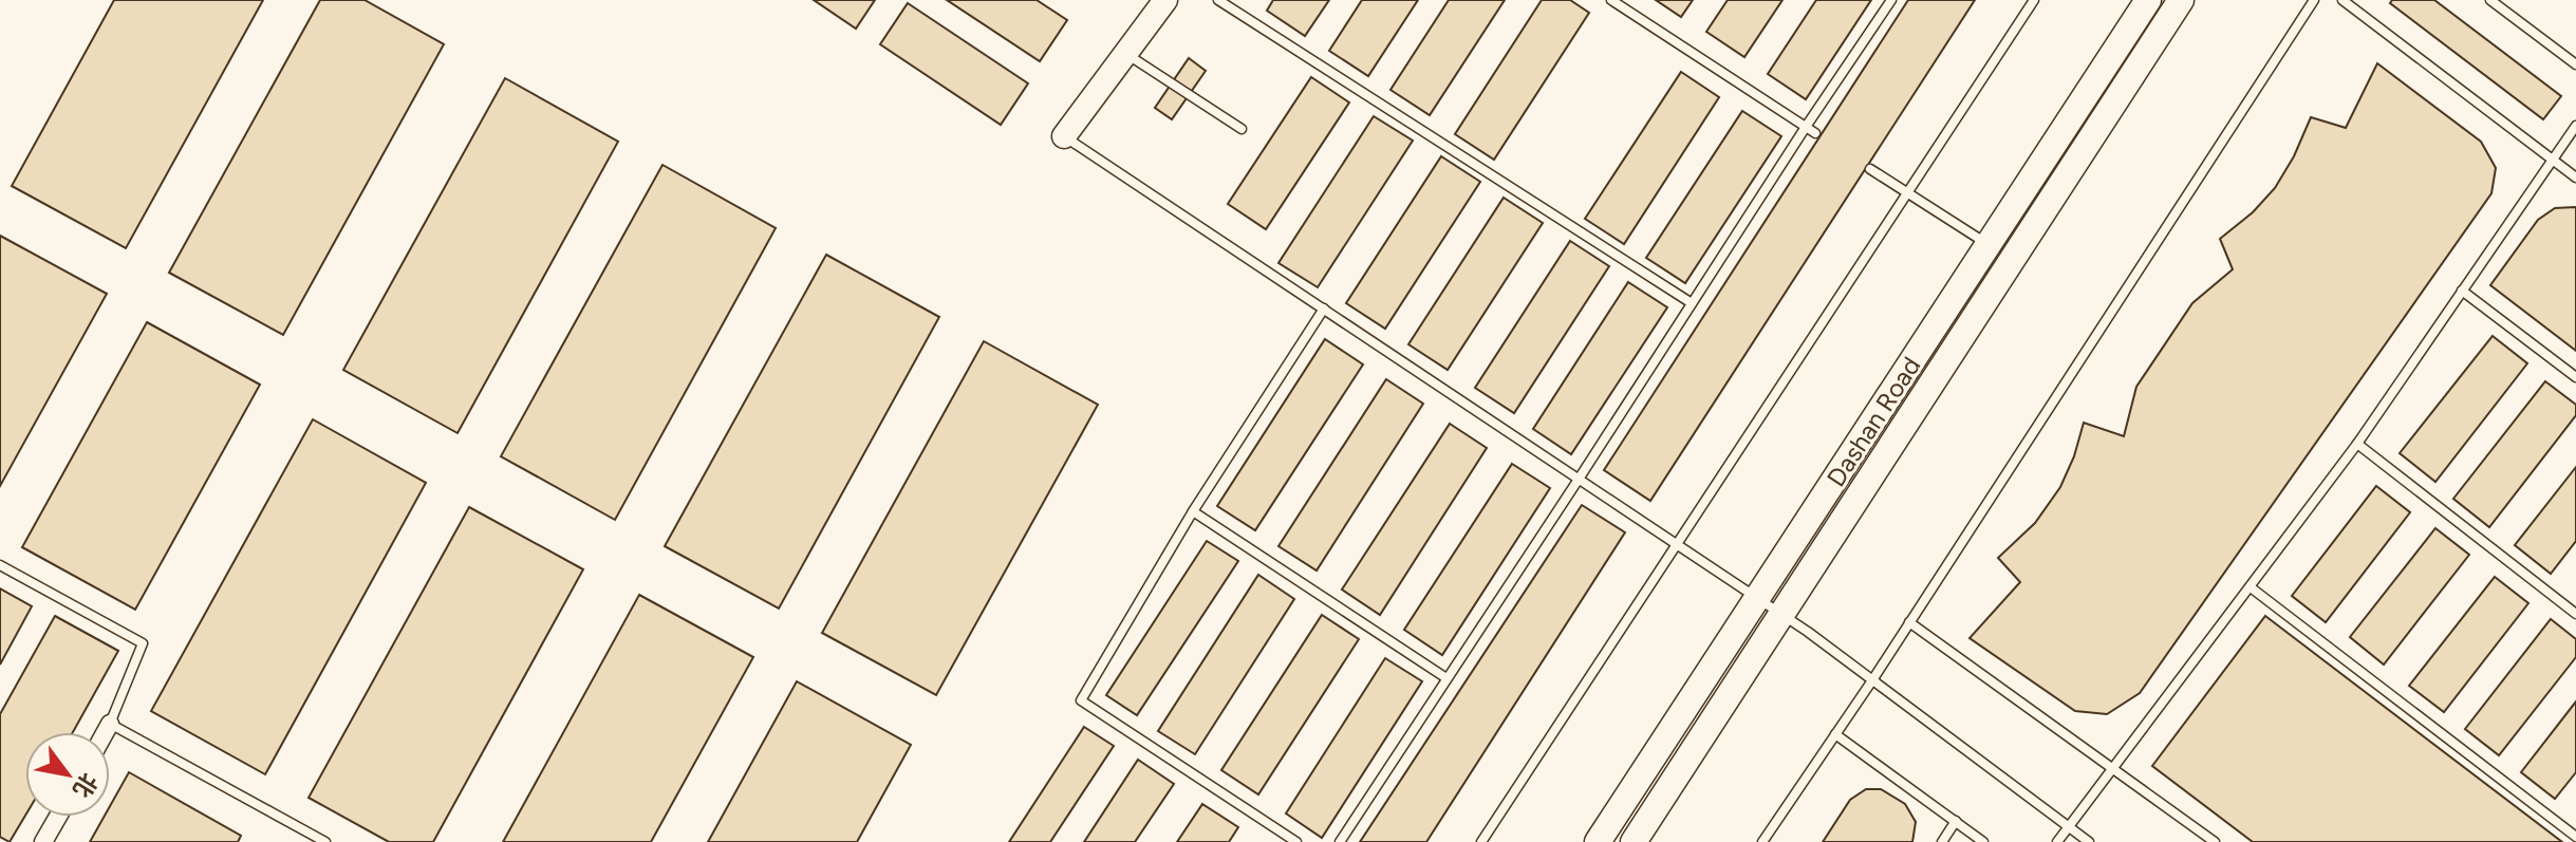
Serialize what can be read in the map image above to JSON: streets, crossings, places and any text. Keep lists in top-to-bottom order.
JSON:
{
  "streets": {
    "main road": ["Dashan Road"]
  },
  "north": "bottom right"
}
